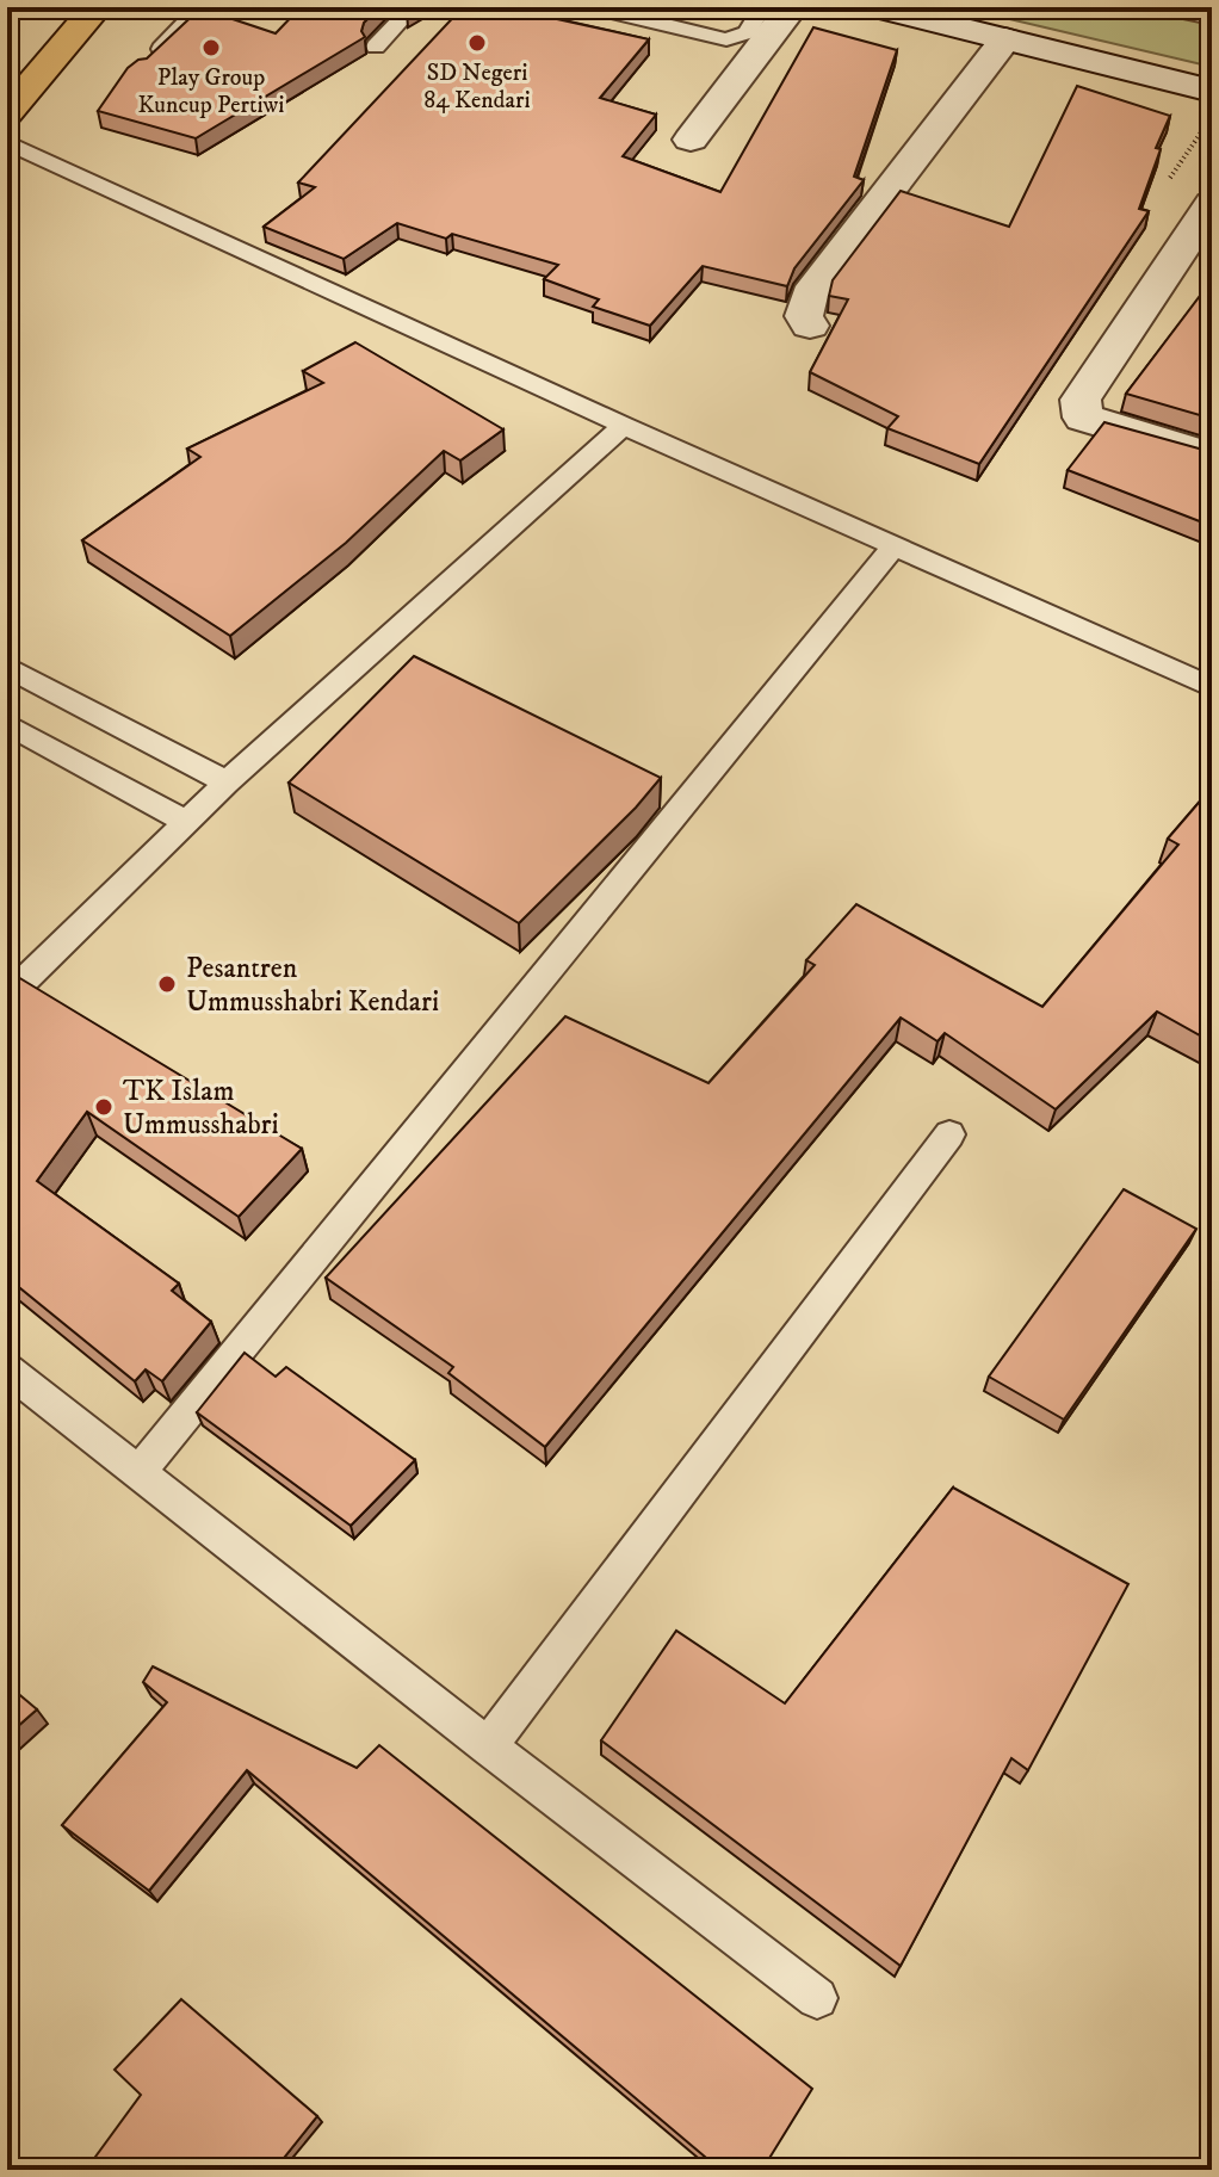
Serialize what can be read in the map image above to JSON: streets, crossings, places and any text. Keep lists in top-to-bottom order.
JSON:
{
  "places": [
    "SD Negeri 84 Kendari",
    "Play Group Kuncup Pertiwi",
    "Pesantren Ummusshabri Kendari",
    "TK Islam Ummusshabri"
  ]
}
